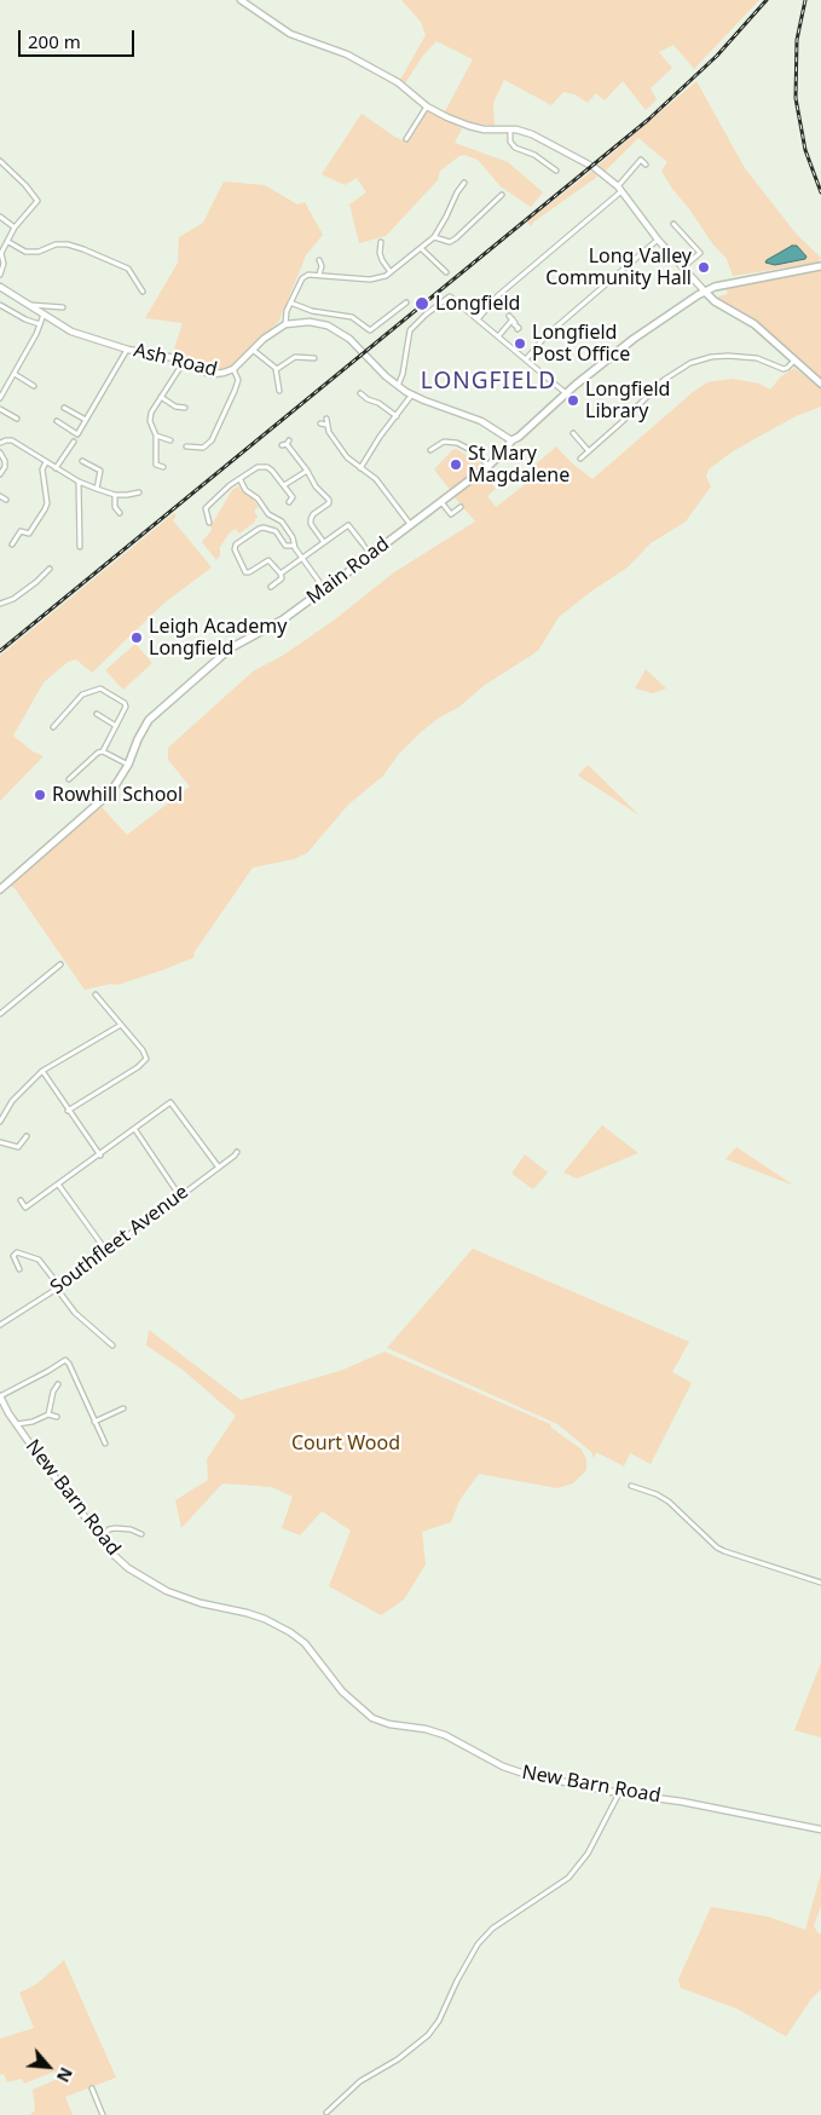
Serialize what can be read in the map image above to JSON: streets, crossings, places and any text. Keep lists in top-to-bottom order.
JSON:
{
  "streets": {
    "main road": ["Main Road"],
    "street": ["Ash Road", "Southfleet Avenue", "New Barn Road"]
  },
  "districts": ["LONGFIELD"],
  "parks": ["Court Wood"],
  "places": [
    "Long Valley Community Hall",
    "Longfield",
    "Longfield Post Office",
    "Longfield Library",
    "St Mary Magdalene",
    "Leigh Academy Longfield",
    "Rowhill School"
  ],
  "scale_bar": "200 m",
  "north": "bottom right"
}
